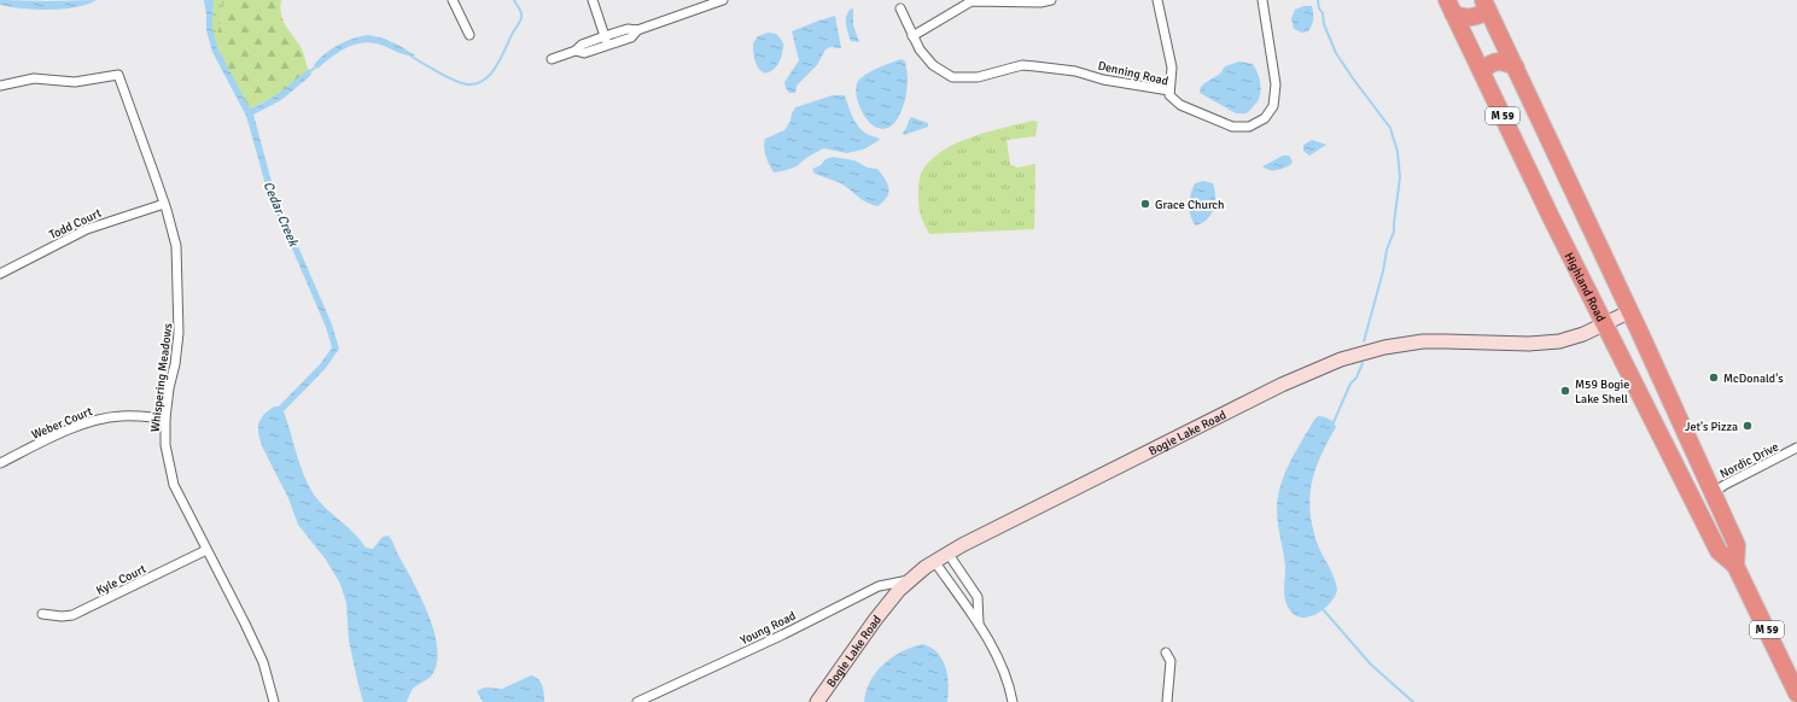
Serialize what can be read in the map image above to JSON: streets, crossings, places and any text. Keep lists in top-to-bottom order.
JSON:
{
  "streets": {
    "highway": ["M 59", "Highland Road"],
    "main road": ["Bogie Lake Road"],
    "street": [
      "Denning Road",
      "Todd Court",
      "Whispering Meadows",
      "Weber Court",
      "Nordic Drive",
      "Kyle Court",
      "Young Road"
    ]
  },
  "crossings": [
    ["Todd Court", "Whispering Meadows"],
    ["Highland Road", "Bogie Lake Road"],
    ["Highland Road", "Nordic Drive"],
    ["Whispering Meadows", "Weber Court"],
    ["Whispering Meadows", "Kyle Court"],
    ["Bogie Lake Road", "Young Road"]
  ],
  "water": ["Cedar Creek"],
  "places": [
    "Grace Church",
    "McDonald's",
    "M59 Bogie Lake Shell",
    "Jet's Pizza"
  ]
}
